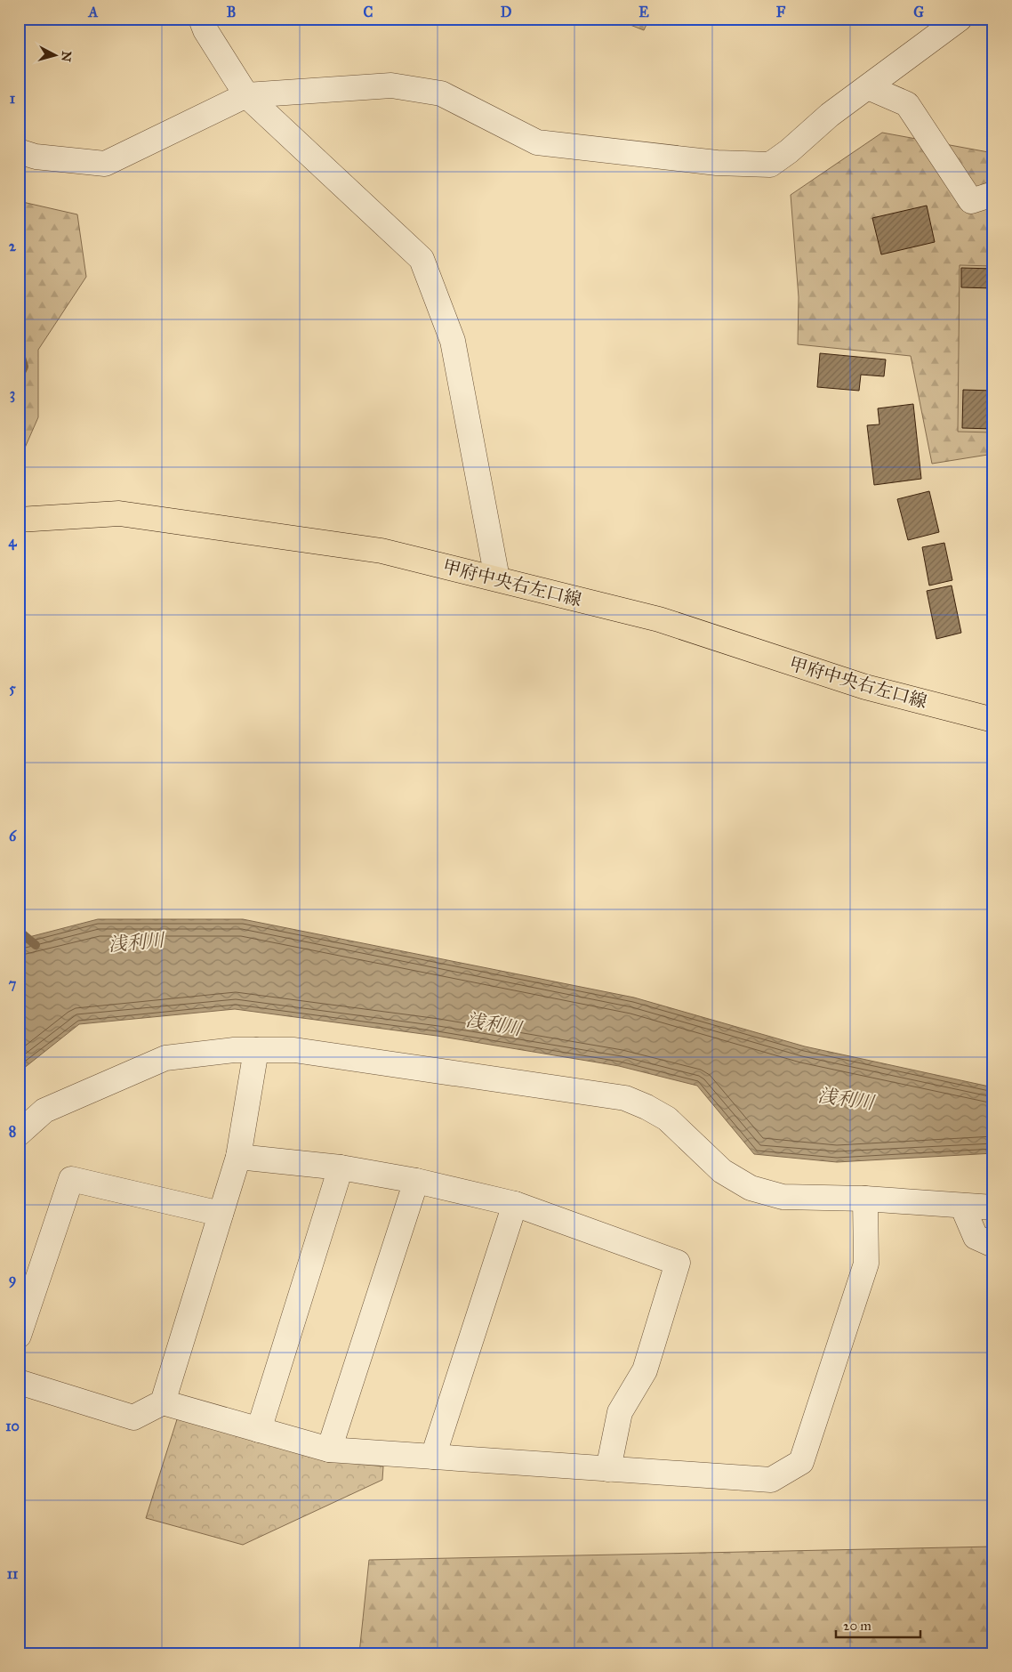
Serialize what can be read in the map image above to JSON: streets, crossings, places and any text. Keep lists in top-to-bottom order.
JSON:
{
  "streets": {
    "main road": ["甲府中央右左口線"]
  },
  "water": ["浅利川"],
  "scale_bar": "20 m",
  "north": "right",
  "grid": {
    "columns": [
      "A",
      "B",
      "C",
      "D",
      "E",
      "F",
      "G"
    ],
    "rows": [
      "1",
      "2",
      "3",
      "4",
      "5",
      "6",
      "7",
      "8",
      "9",
      "10",
      "11"
    ]
  }
}
